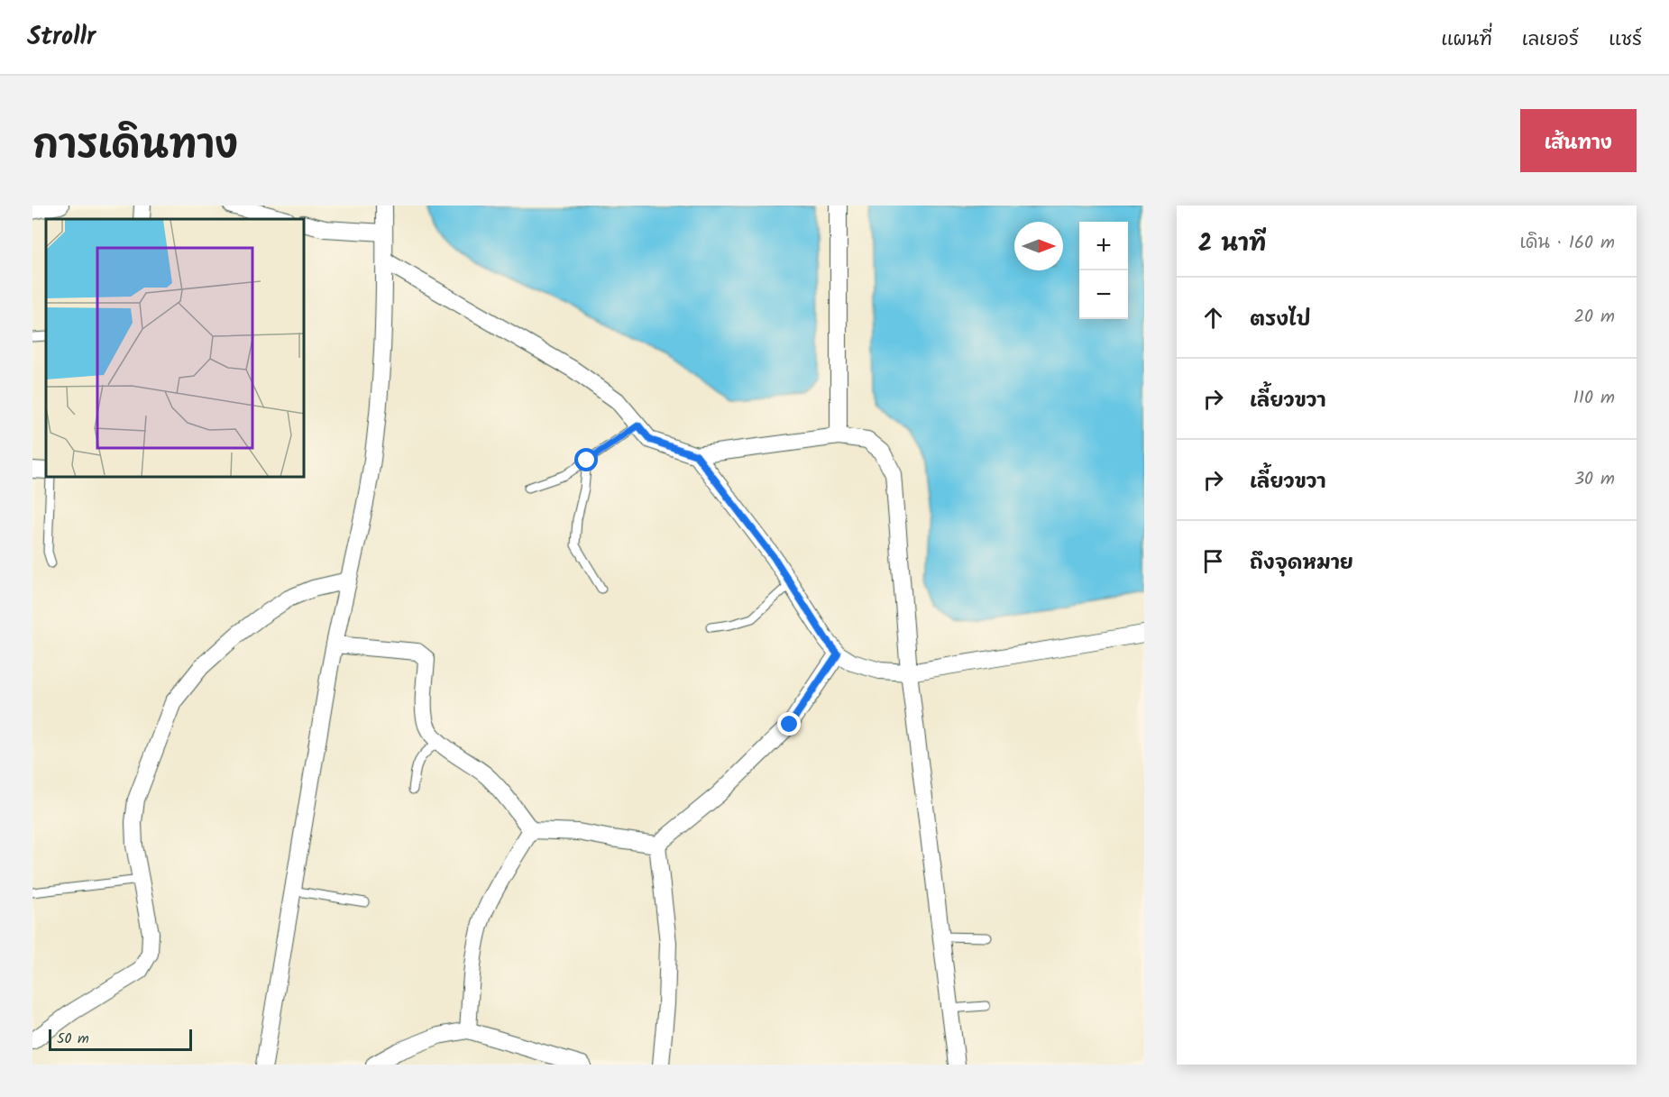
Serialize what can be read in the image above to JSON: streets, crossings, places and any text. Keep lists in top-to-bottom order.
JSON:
{
  "scale_bar": "50 m",
  "north": "right",
  "page": {
    "header": "Strollr",
    "nav": ["แผนที่", "เลเยอร์", "แชร์"],
    "title": "การเดินทาง",
    "buttons": "เส้นทาง",
    "heading": ["2 นาที", "เดิน · 160 m"],
    "map_buttons": ["+", "−"],
    "list": [
      ["ตรงไป", "20 m"],
      ["เลี้ยวขวา", "110 m"],
      ["เลี้ยวขวา", "30 m"],
      "ถึงจุดหมาย"
    ],
    "scale": "50 m"
  }
}
